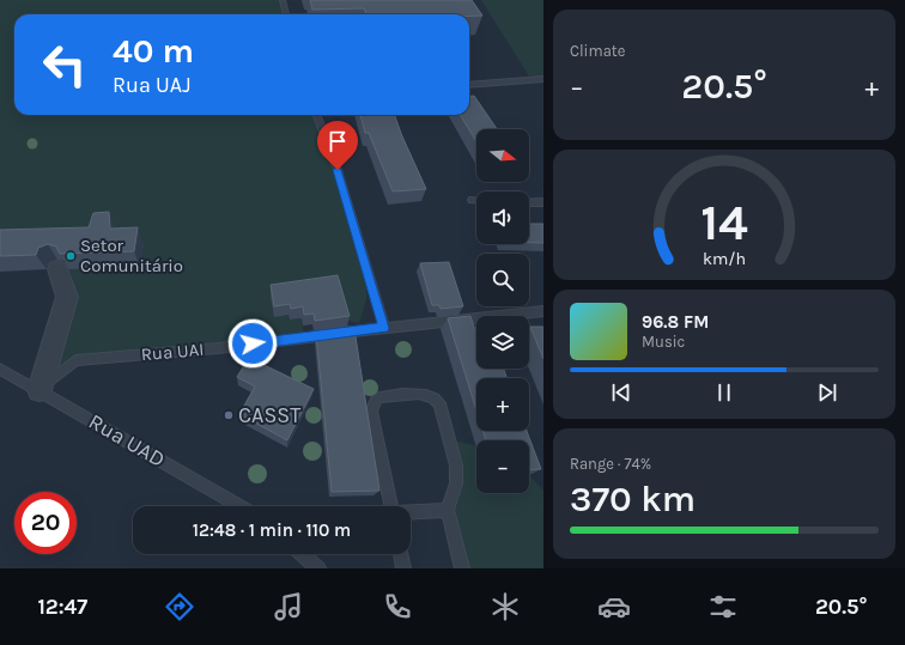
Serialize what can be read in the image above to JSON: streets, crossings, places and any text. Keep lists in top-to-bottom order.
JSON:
{
  "streets": {
    "lane": ["Rua UAI", "Rua UAD"]
  },
  "crossings": [
    ["Rua UAI", "Rua UAD"]
  ],
  "places": ["Setor Comunitário", "CASST"],
  "north": "right",
  "page": {
    "tile": [
      "Climate",
      ["Range · 74%", "370 km"]
    ],
    "turn": ["40 m", "Rua UAJ"],
    "heat": ["−", "20.5°", "+"],
    "map_buttons": ["+", "−"],
    "song": ["96.8 FM", "Music"],
    "limit": "20",
    "trip": "12:48 · 1 min · 110 m",
    "tabs": ["12:47", "20.5°"],
    "gauge": ["14", "km/h"]
  }
}
